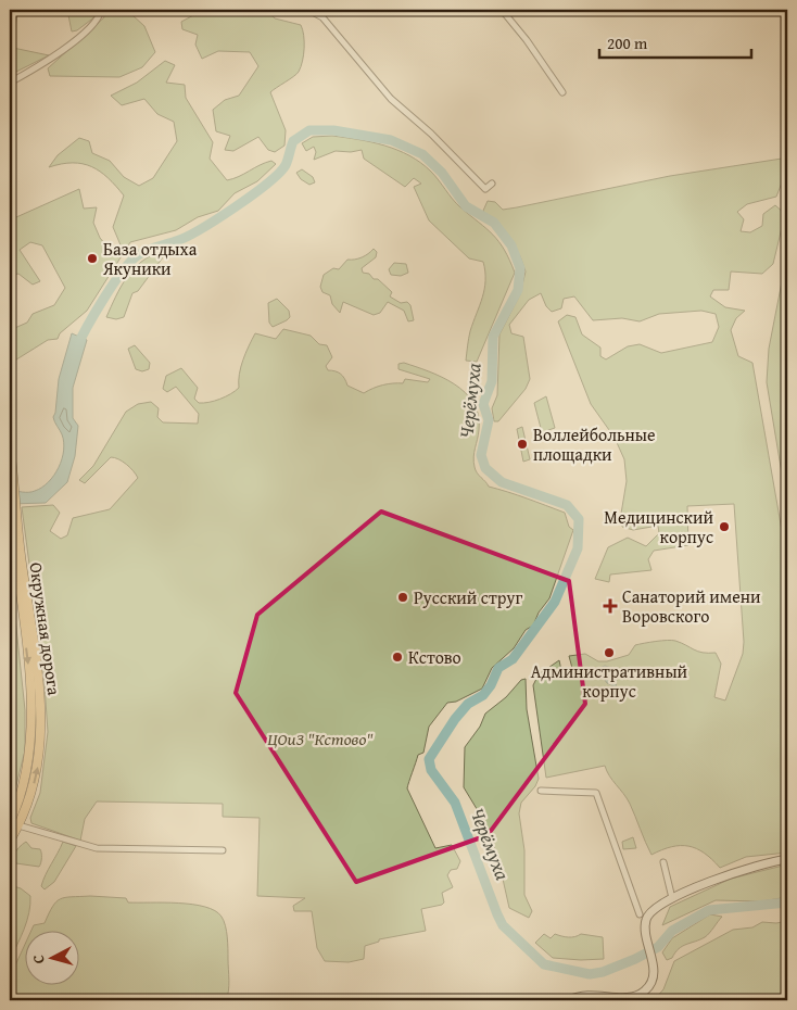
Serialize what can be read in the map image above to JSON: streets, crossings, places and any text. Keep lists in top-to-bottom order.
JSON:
{
  "streets": {
    "main road": ["Окружная дорога"]
  },
  "water": ["Черёмуха"],
  "parks": ["ЦОиЗ \"Кстово\""],
  "places": {
    "other": [
      "База отдыха Якуники",
      "Воллейбольные площадки",
      "Медицинский корпус",
      "Русский струг",
      "Административный корпус",
      "Кстово"
    ],
    "health": ["Санаторий имени Воровского"]
  },
  "scale_bar": "200 m",
  "north": "left"
}
